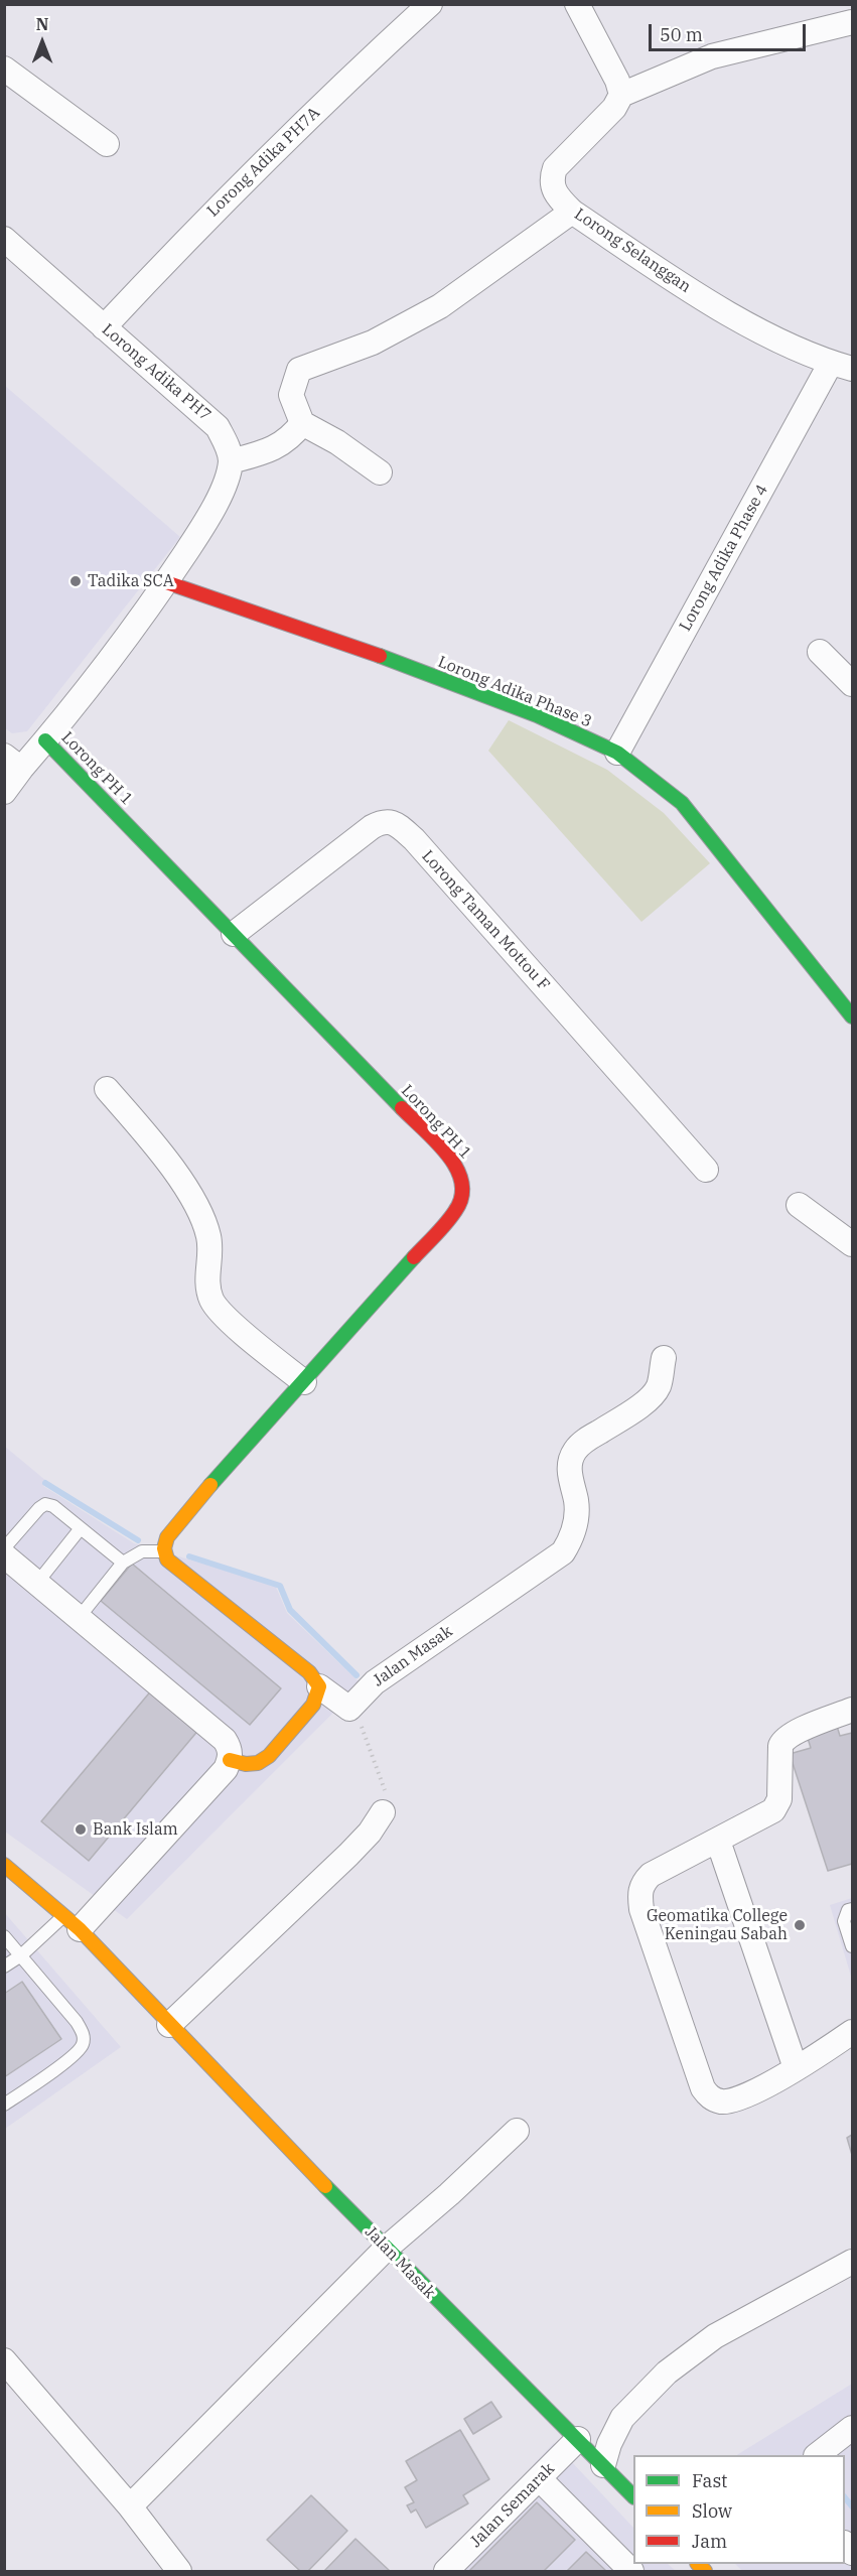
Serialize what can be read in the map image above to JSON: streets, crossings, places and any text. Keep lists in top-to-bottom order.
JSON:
{
  "streets": {
    "street": [
      "Lorong Adika PH7A",
      "Lorong Selanggan",
      "Lorong Adika PH7",
      "Lorong Adika Phase 4",
      "Lorong Adika Phase 3",
      "Lorong PH 1",
      "Lorong Taman Mottou F",
      "Jalan Masak",
      "Jalan Semarak"
    ]
  },
  "crossings": [
    ["Lorong Adika PH7A", "Lorong Adika PH7"],
    ["Lorong Selanggan", "Lorong Adika Phase 4"],
    ["Lorong Adika Phase 4", "Lorong Adika Phase 3"],
    ["Lorong PH 1", "Lorong Taman Mottou F"],
    ["Jalan Masak", "Jalan Semarak"]
  ],
  "places": ["Tadika SCA", "Bank Islam", "Geomatika College Keningau Sabah"],
  "legend": ["Fast", "Slow", "Jam"],
  "scale_bar": "50 m",
  "north": "top"
}
